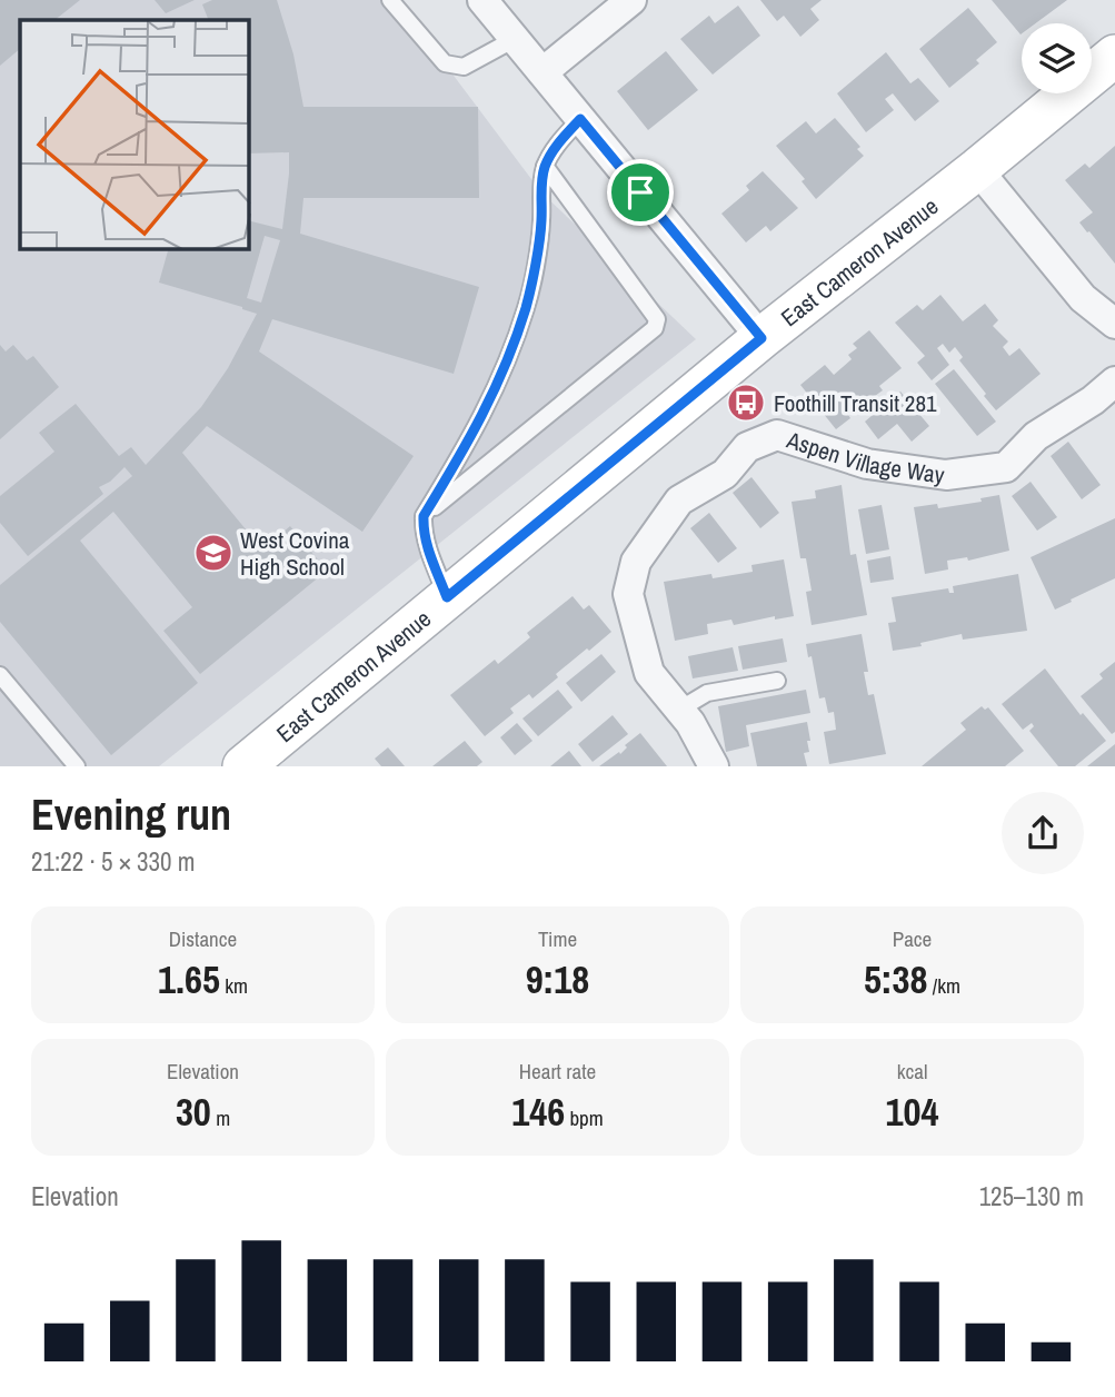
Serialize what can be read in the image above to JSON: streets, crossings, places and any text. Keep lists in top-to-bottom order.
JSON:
{
  "streets": {
    "main road": ["East Cameron Avenue"],
    "street": ["Aspen Village Way"]
  },
  "places": {
    "bus stop": ["Foothill Transit 281"],
    "school or university": ["West Covina High School"]
  },
  "page": {
    "heading": ["Evening run", "21:22 · 5 × 330 m"],
    "stats": [
      ["Distance", "1.65 km"],
      ["Time", "9:18"],
      ["Pace", "5:38 /km"],
      ["Elevation", "30 m"],
      ["Heart rate", "146 bpm"],
      ["kcal", "104"]
    ],
    "chart": ["Elevation", "125–130 m"]
  }
}
